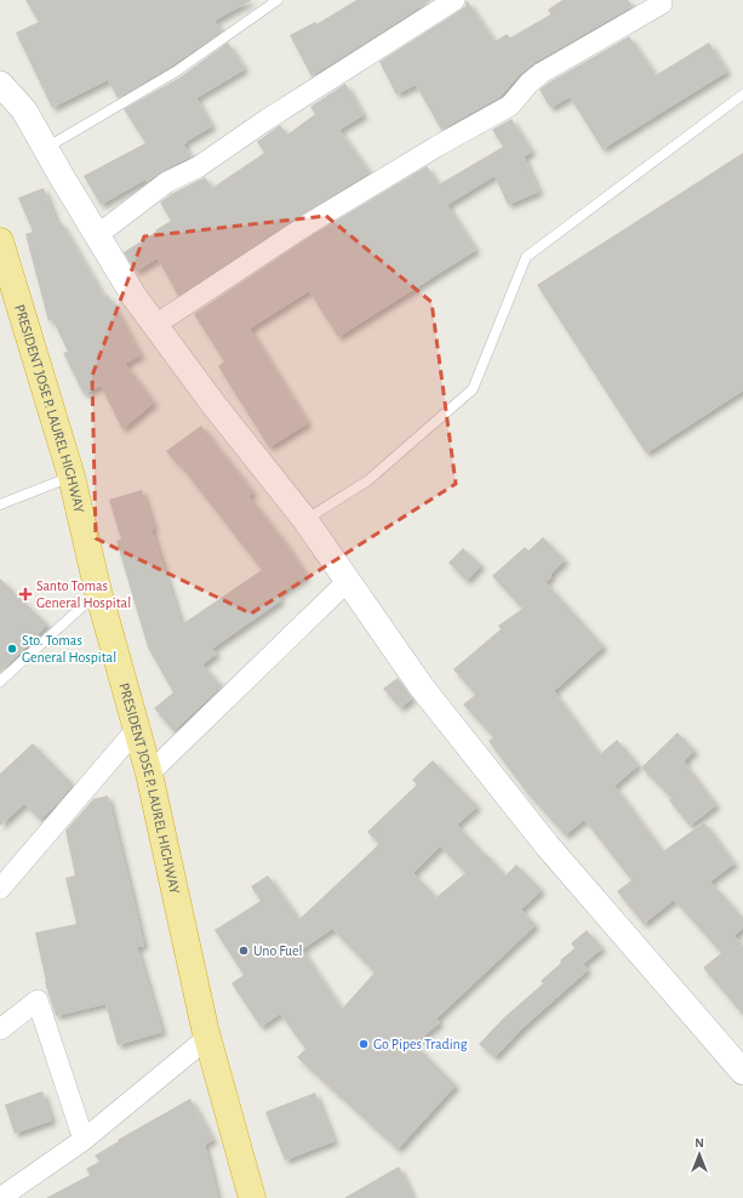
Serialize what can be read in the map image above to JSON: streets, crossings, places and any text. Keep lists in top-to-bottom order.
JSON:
{
  "streets": {
    "highway": ["PRESIDENT JOSE P. LAUREL HIGHWAY"]
  },
  "places": {
    "health": ["Santo Tomas General Hospital"],
    "other": ["Sto. Tomas General Hospital", "Uno Fuel", "Go Pipes Trading"]
  },
  "north": "top"
}
